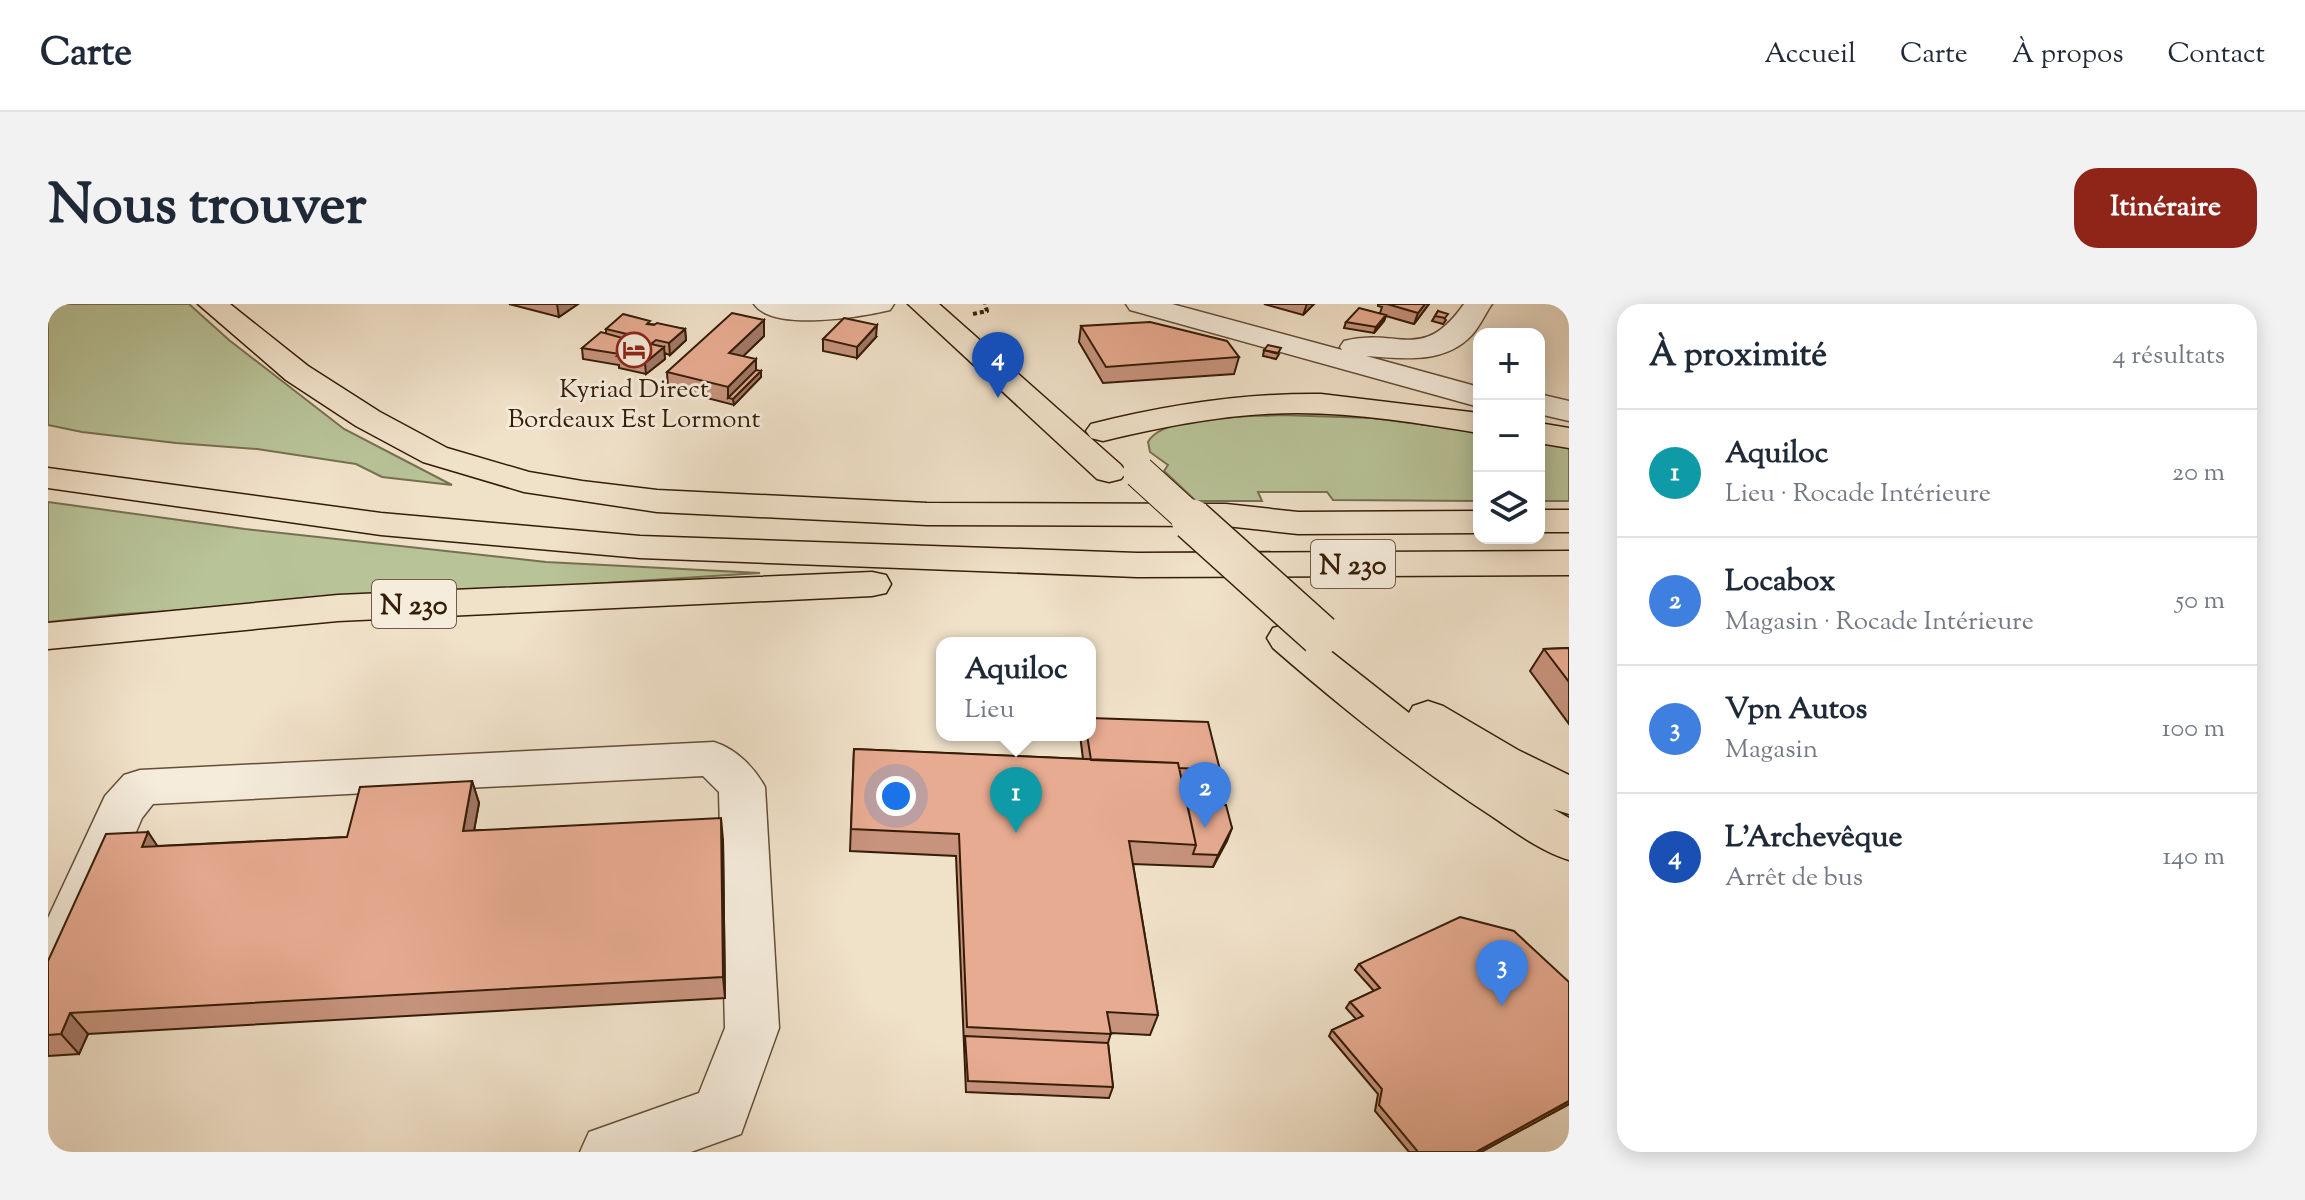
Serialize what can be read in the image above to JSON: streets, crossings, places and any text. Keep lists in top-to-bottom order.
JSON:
{
  "streets": {
    "main road": ["N 230"]
  },
  "places": {
    "hotel": ["Kyriad Direct Bordeaux Est Lormont"]
  },
  "page": {
    "header": "Carte",
    "nav": [
      "Accueil",
      "Carte",
      "À propos",
      "Contact"
    ],
    "title": "Nous trouver",
    "buttons": "Itinéraire",
    "heading": ["À proximité", "4 résultats"],
    "map_buttons": ["+", "−"],
    "pins": [
      "4",
      "2",
      "1",
      "3"
    ],
    "list": [
      {
        "mark": "1",
        "name": "Aquiloc",
        "note": "Lieu · Rocade Intérieure",
        "value": "20 m"
      },
      {
        "mark": "2",
        "name": "Locabox",
        "note": "Magasin · Rocade Intérieure",
        "value": "50 m"
      },
      {
        "mark": "3",
        "name": "Vpn Autos",
        "note": "Magasin",
        "value": "100 m"
      },
      {
        "mark": "4",
        "name": "L'Archevêque",
        "note": "Arrêt de bus",
        "value": "140 m"
      }
    ],
    "popup": ["Aquiloc", "Lieu"]
  }
}
